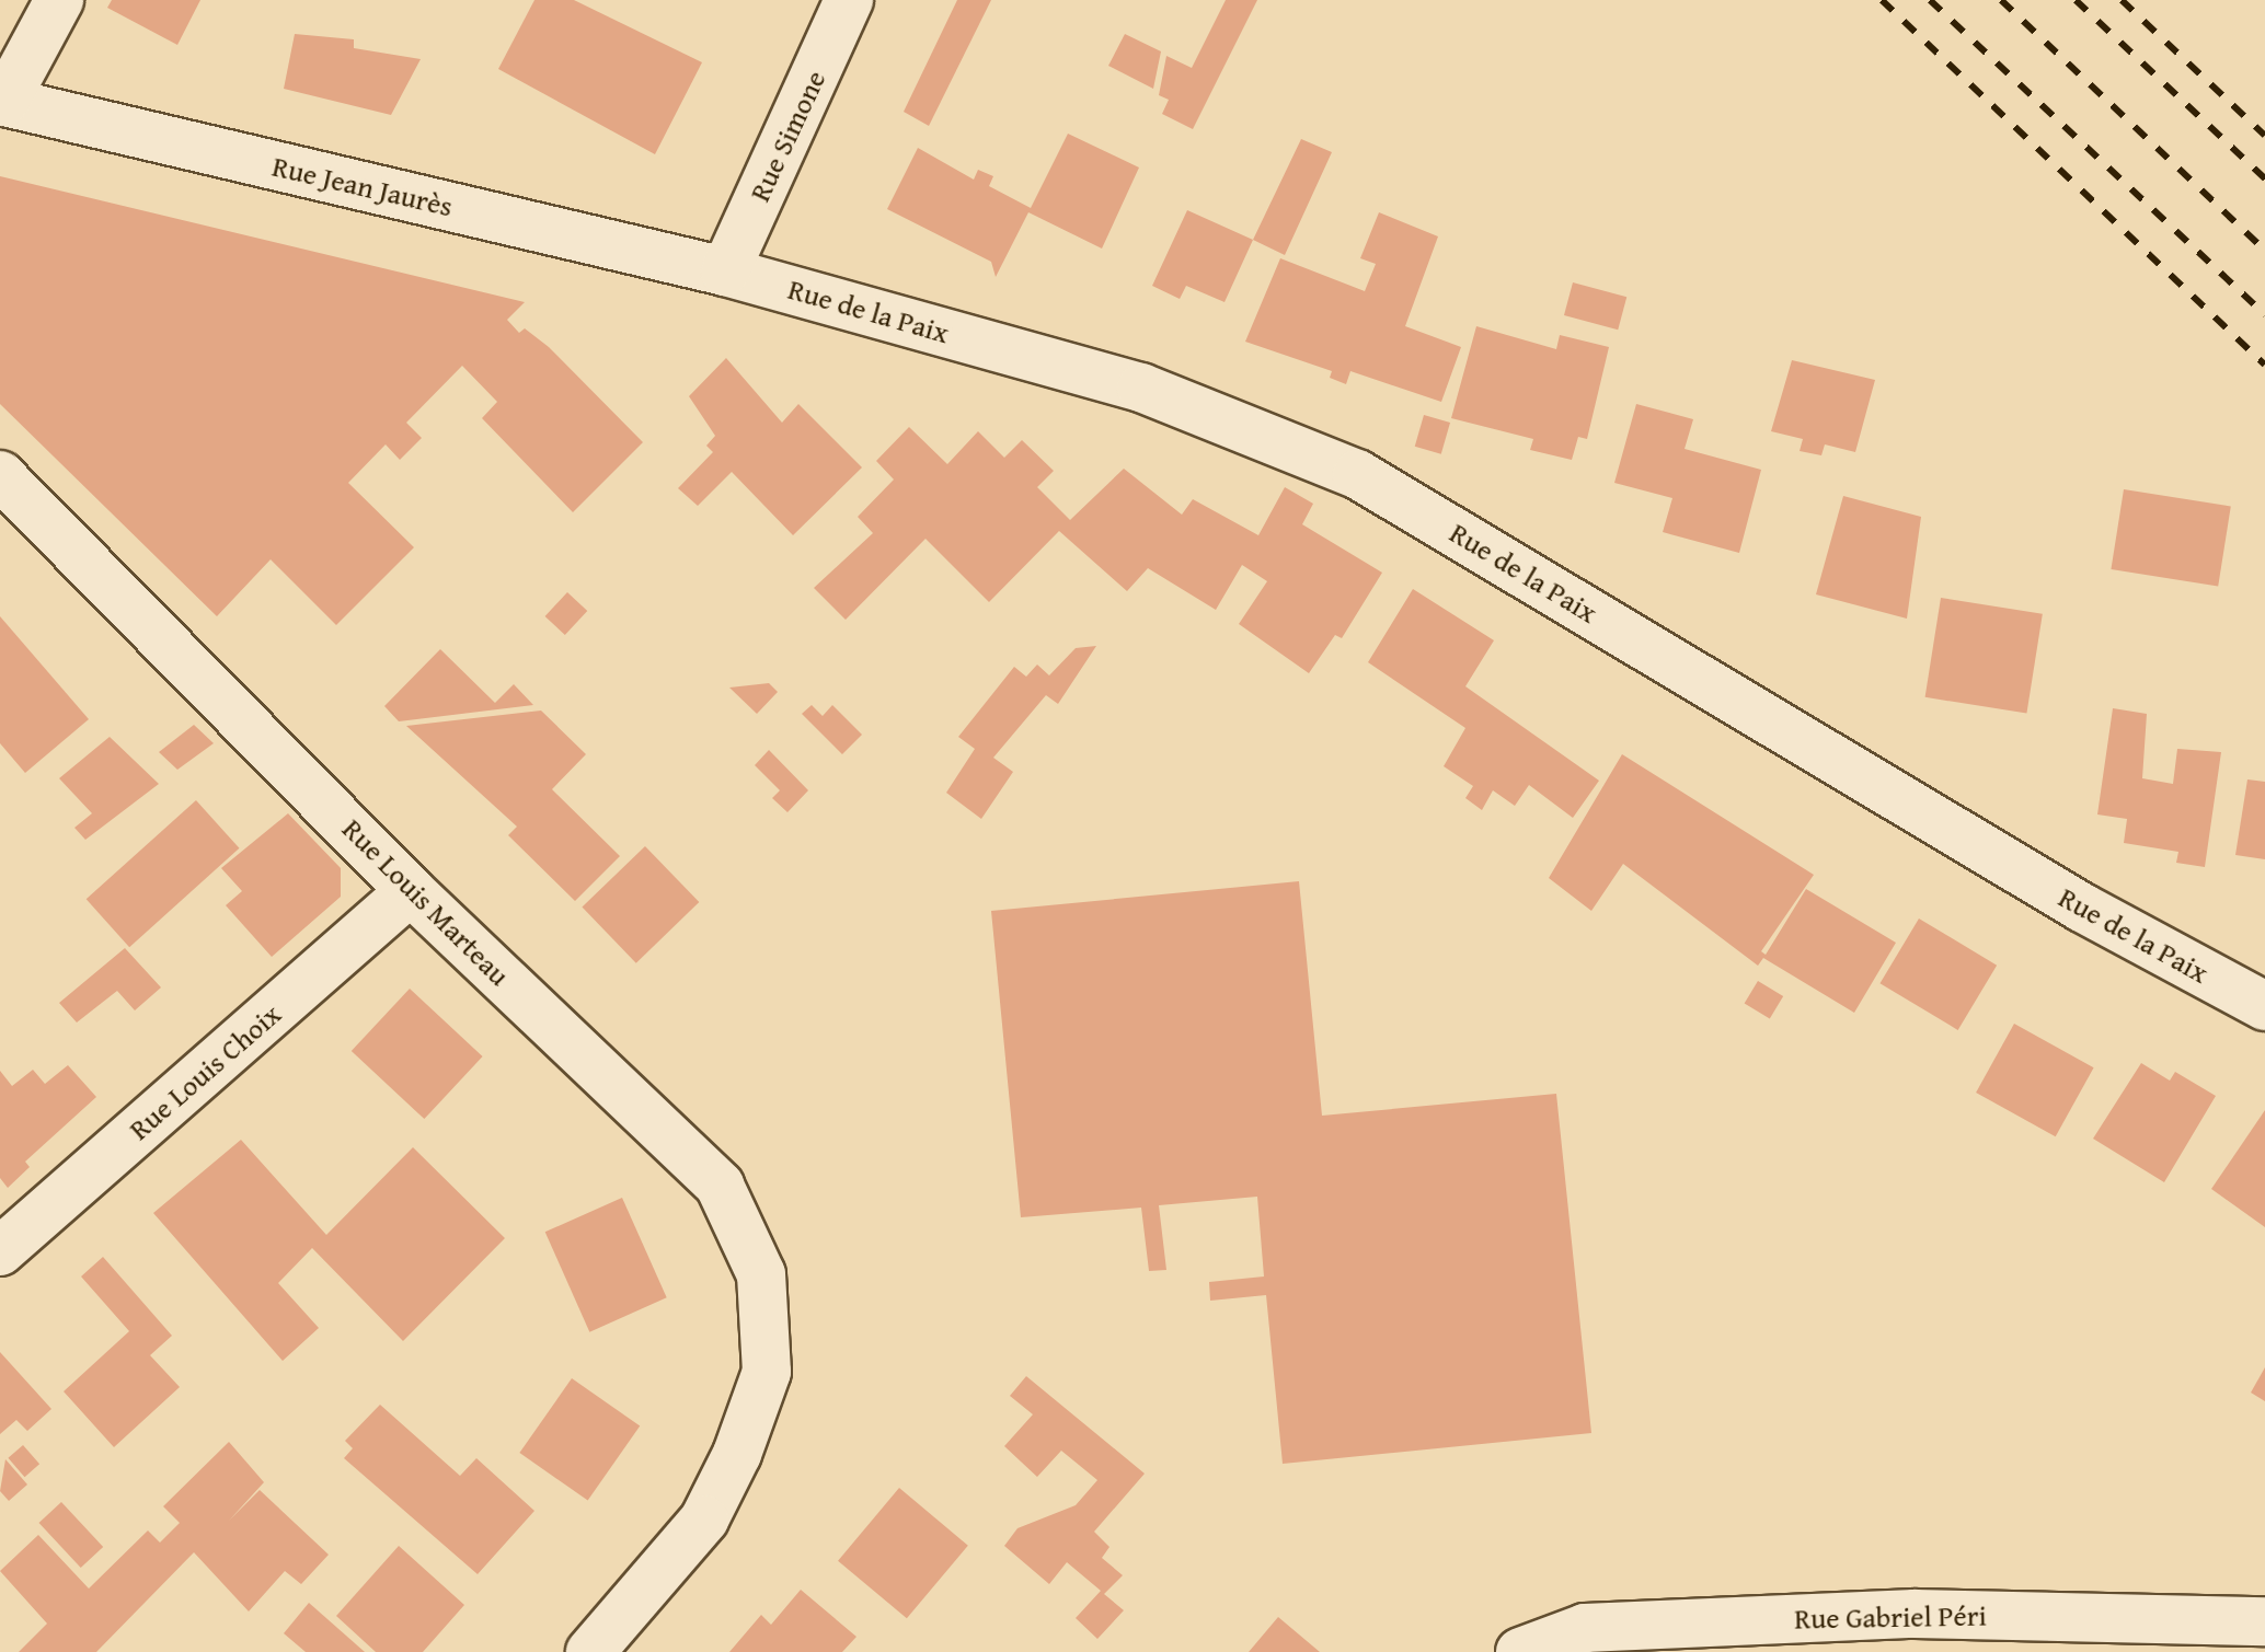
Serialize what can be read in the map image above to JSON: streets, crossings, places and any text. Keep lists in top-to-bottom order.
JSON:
{
  "streets": {
    "street": [
      "Rue Simone",
      "Rue Jean Jaurès",
      "Rue de la Paix",
      "Rue Louis Marteau",
      "Rue Louis Choix",
      "Rue Gabriel Péri"
    ]
  },
  "crossings": [
    ["Rue Simone", "Rue Jean Jaurès"],
    ["Rue Simone", "Rue de la Paix"],
    ["Rue Jean Jaurès", "Rue de la Paix"],
    ["Rue Louis Marteau", "Rue Louis Choix"]
  ]
}
